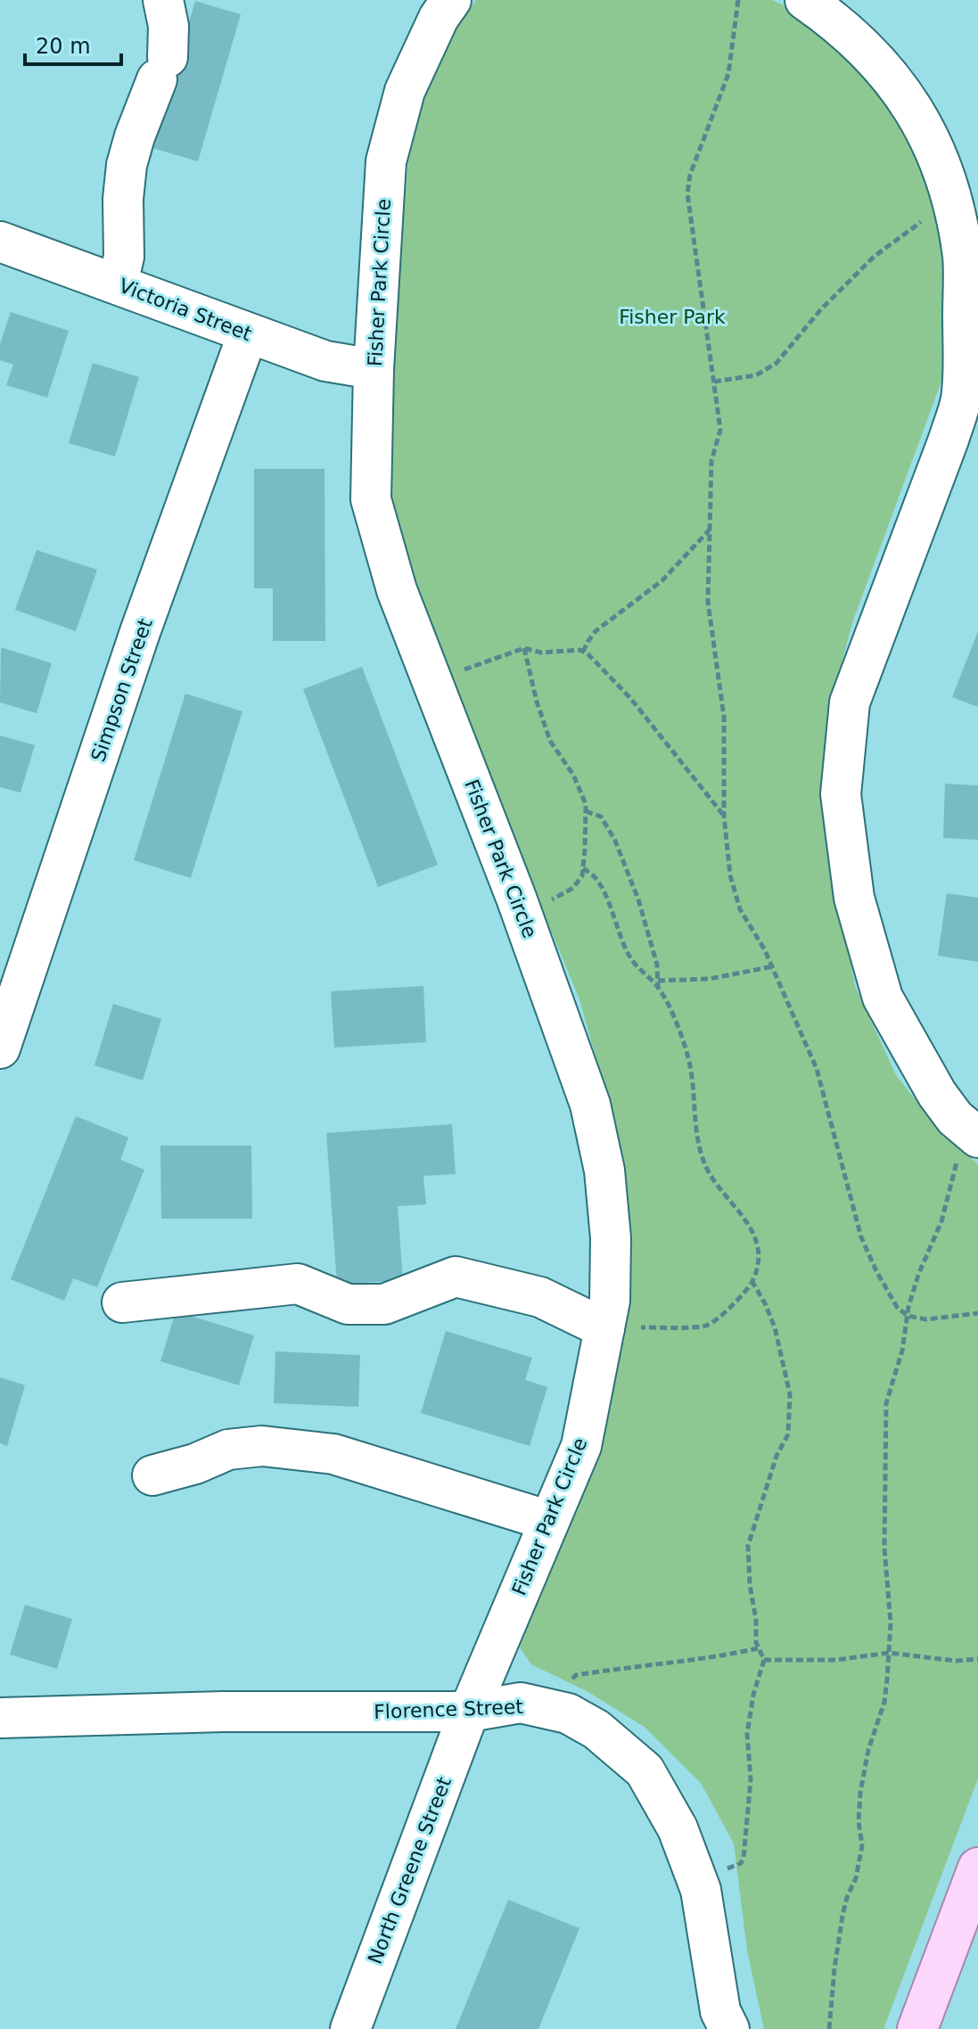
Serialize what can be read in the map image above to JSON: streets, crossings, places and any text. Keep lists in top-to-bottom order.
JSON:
{
  "streets": {
    "street": [
      "Fisher Park Circle",
      "Victoria Street",
      "Simpson Street",
      "Florence Street",
      "North Greene Street"
    ]
  },
  "crossings": [
    ["Fisher Park Circle", "Victoria Street"],
    ["Fisher Park Circle", "Florence Street"],
    ["Fisher Park Circle", "North Greene Street"],
    ["Victoria Street", "Simpson Street"],
    ["Florence Street", "North Greene Street"]
  ],
  "parks": ["Fisher Park"],
  "scale_bar": "20 m"
}
